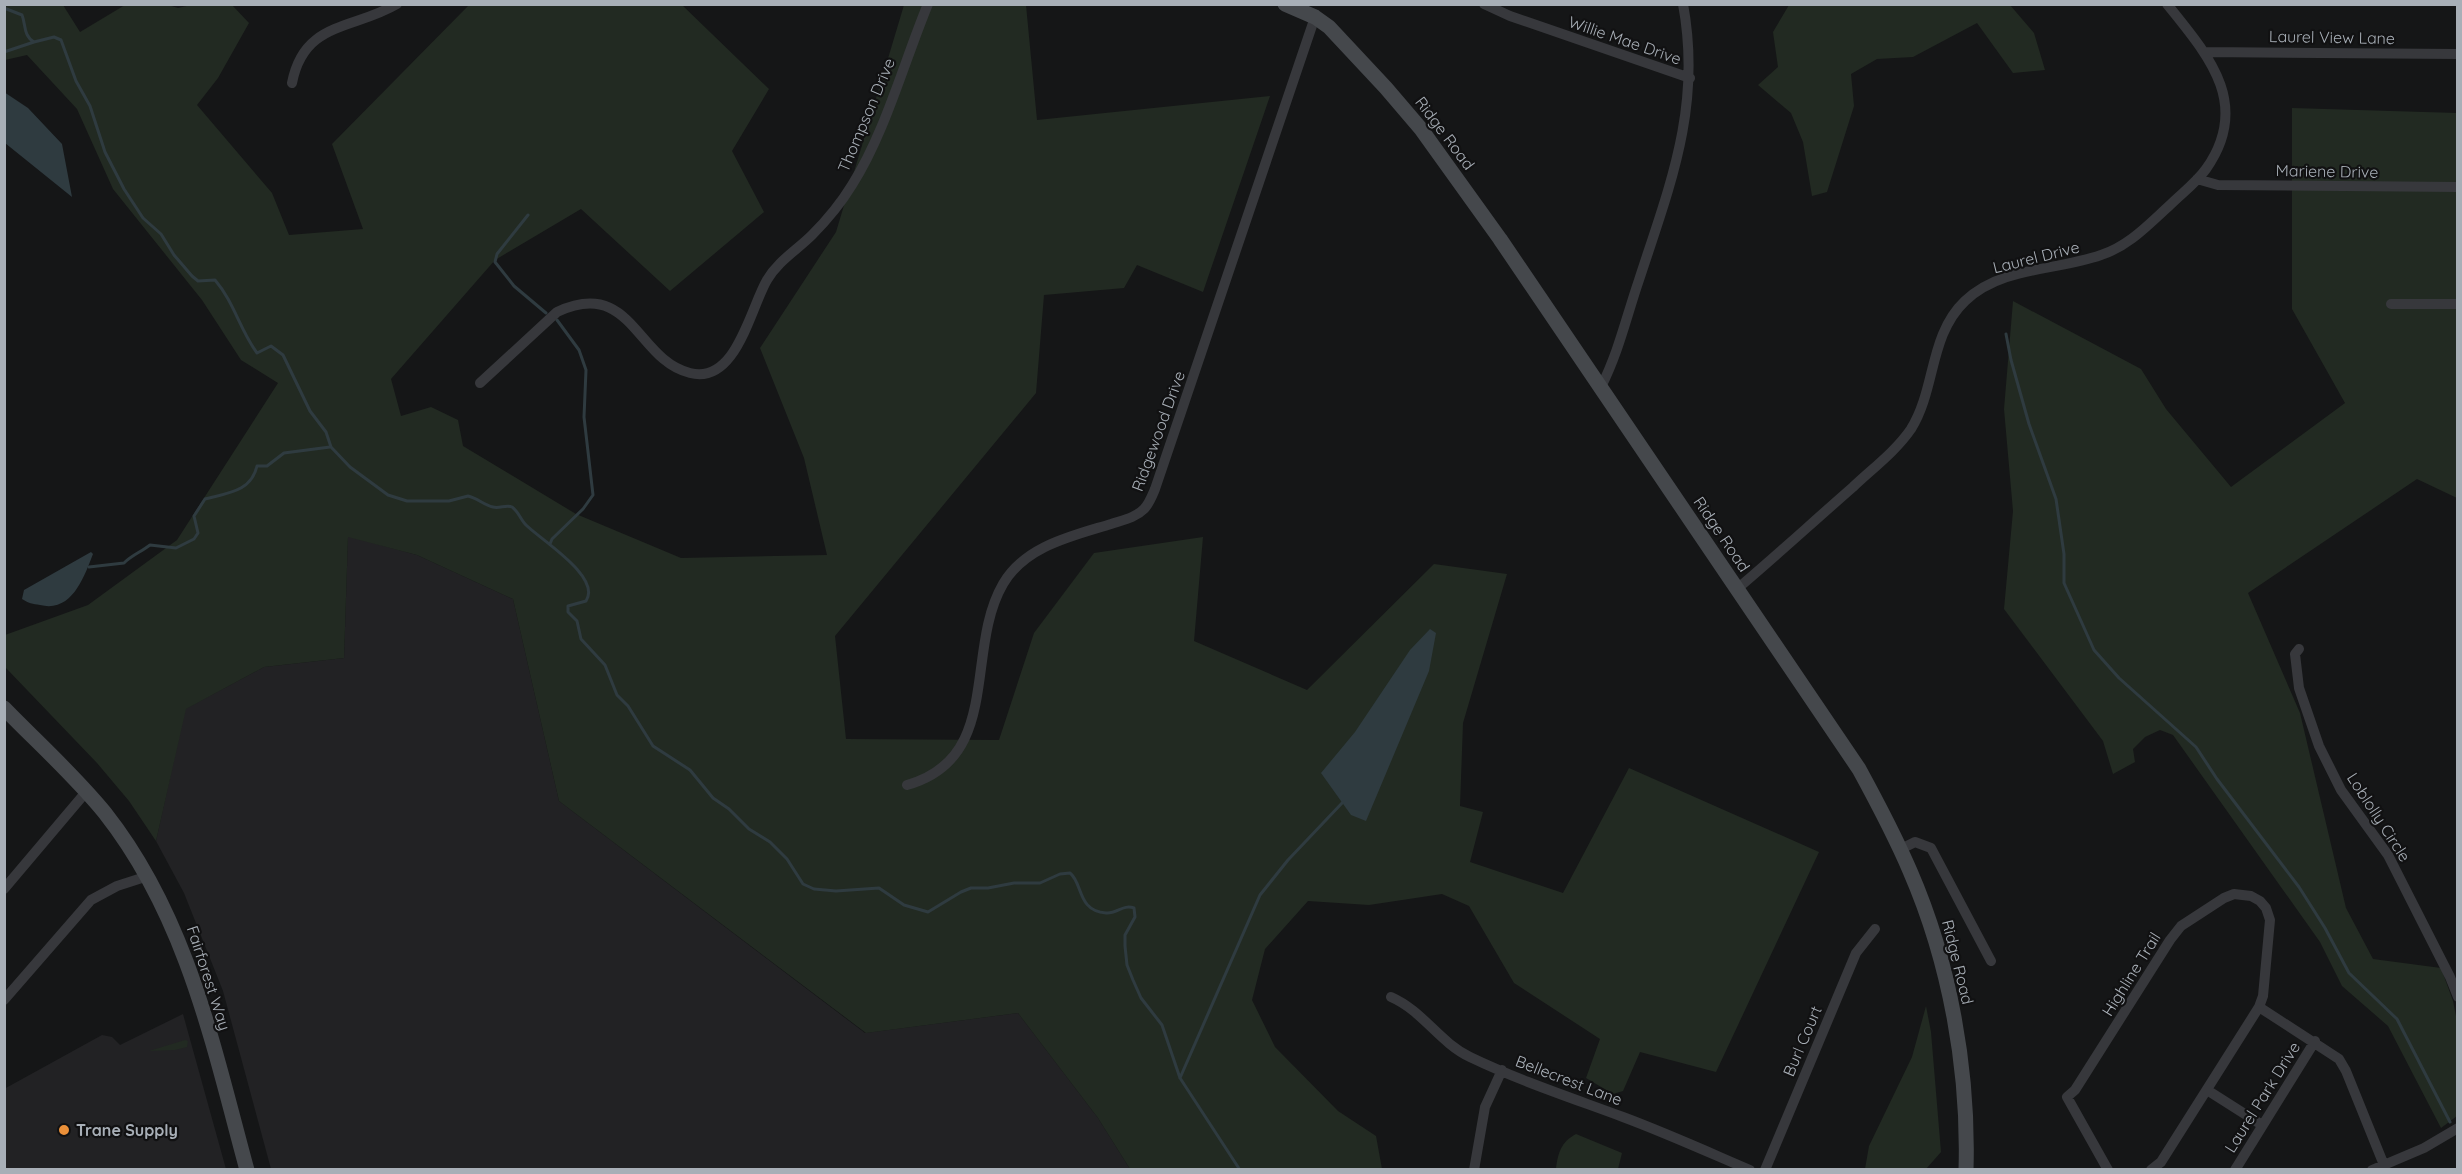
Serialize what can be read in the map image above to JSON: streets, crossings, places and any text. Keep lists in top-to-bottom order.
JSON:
{
  "streets": {
    "street": [
      "Laurel View Lane",
      "Willie Mae Drive",
      "Thompson Drive",
      "Ridge Road",
      "Mariene Drive",
      "Laurel Drive",
      "Ridgewood Drive",
      "Loblolly Circle",
      "Highline Trail",
      "Fairforest Way",
      "Burl Court",
      "Bellecrest Lane",
      "Laurel Park Drive"
    ]
  },
  "crossings": [
    ["Laurel View Lane", "Laurel Drive"],
    ["Ridge Road", "Laurel Drive"],
    ["Ridge Road", "Ridgewood Drive"],
    ["Mariene Drive", "Laurel Drive"]
  ],
  "places": ["Trane Supply"]
}
